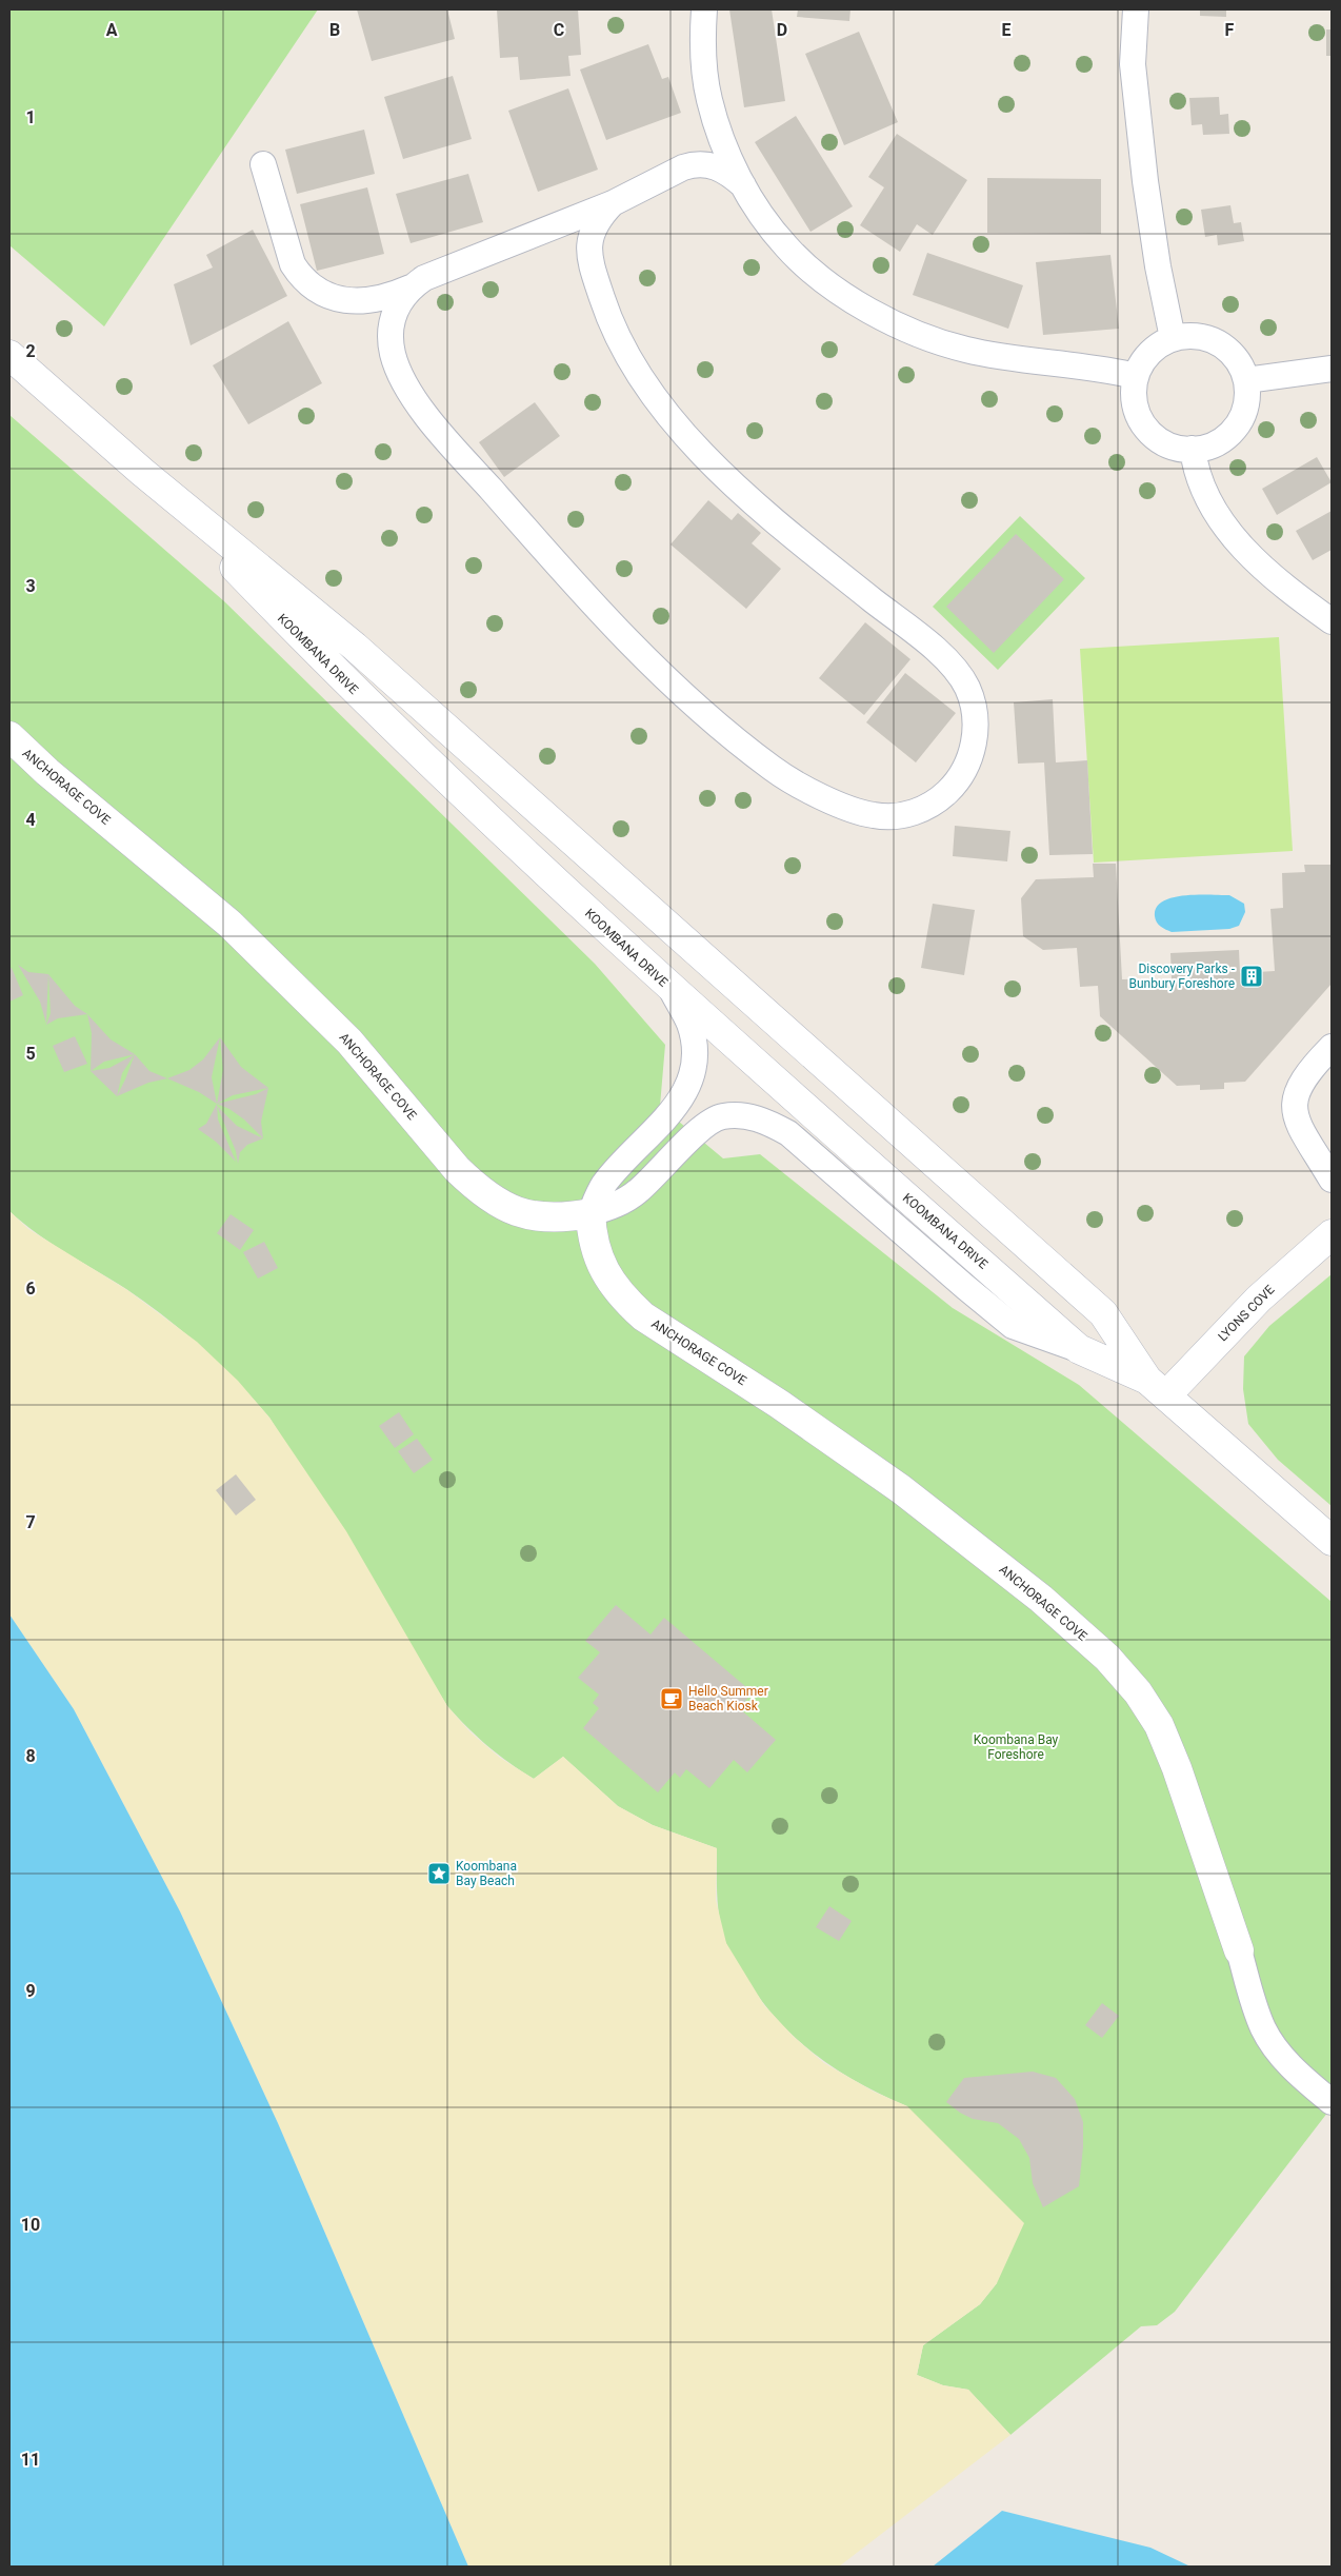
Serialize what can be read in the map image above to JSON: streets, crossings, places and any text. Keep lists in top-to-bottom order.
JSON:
{
  "streets": {
    "main road": ["KOOMBANA DRIVE", "ANCHORAGE COVE", "LYONS COVE"]
  },
  "crossings": [
    ["KOOMBANA DRIVE", "LYONS COVE"]
  ],
  "parks": ["Koombana Bay Foreshore"],
  "places": {
    "building": ["Discovery Parks - Bunbury Foreshore"],
    "cafe": ["Hello Summer Beach Kiosk"],
    "place": ["Koombana Bay Beach"]
  },
  "grid": {
    "columns": [
      "A",
      "B",
      "C",
      "D",
      "E",
      "F"
    ],
    "rows": [
      "1",
      "2",
      "3",
      "4",
      "5",
      "6",
      "7",
      "8",
      "9",
      "10",
      "11"
    ]
  }
}
